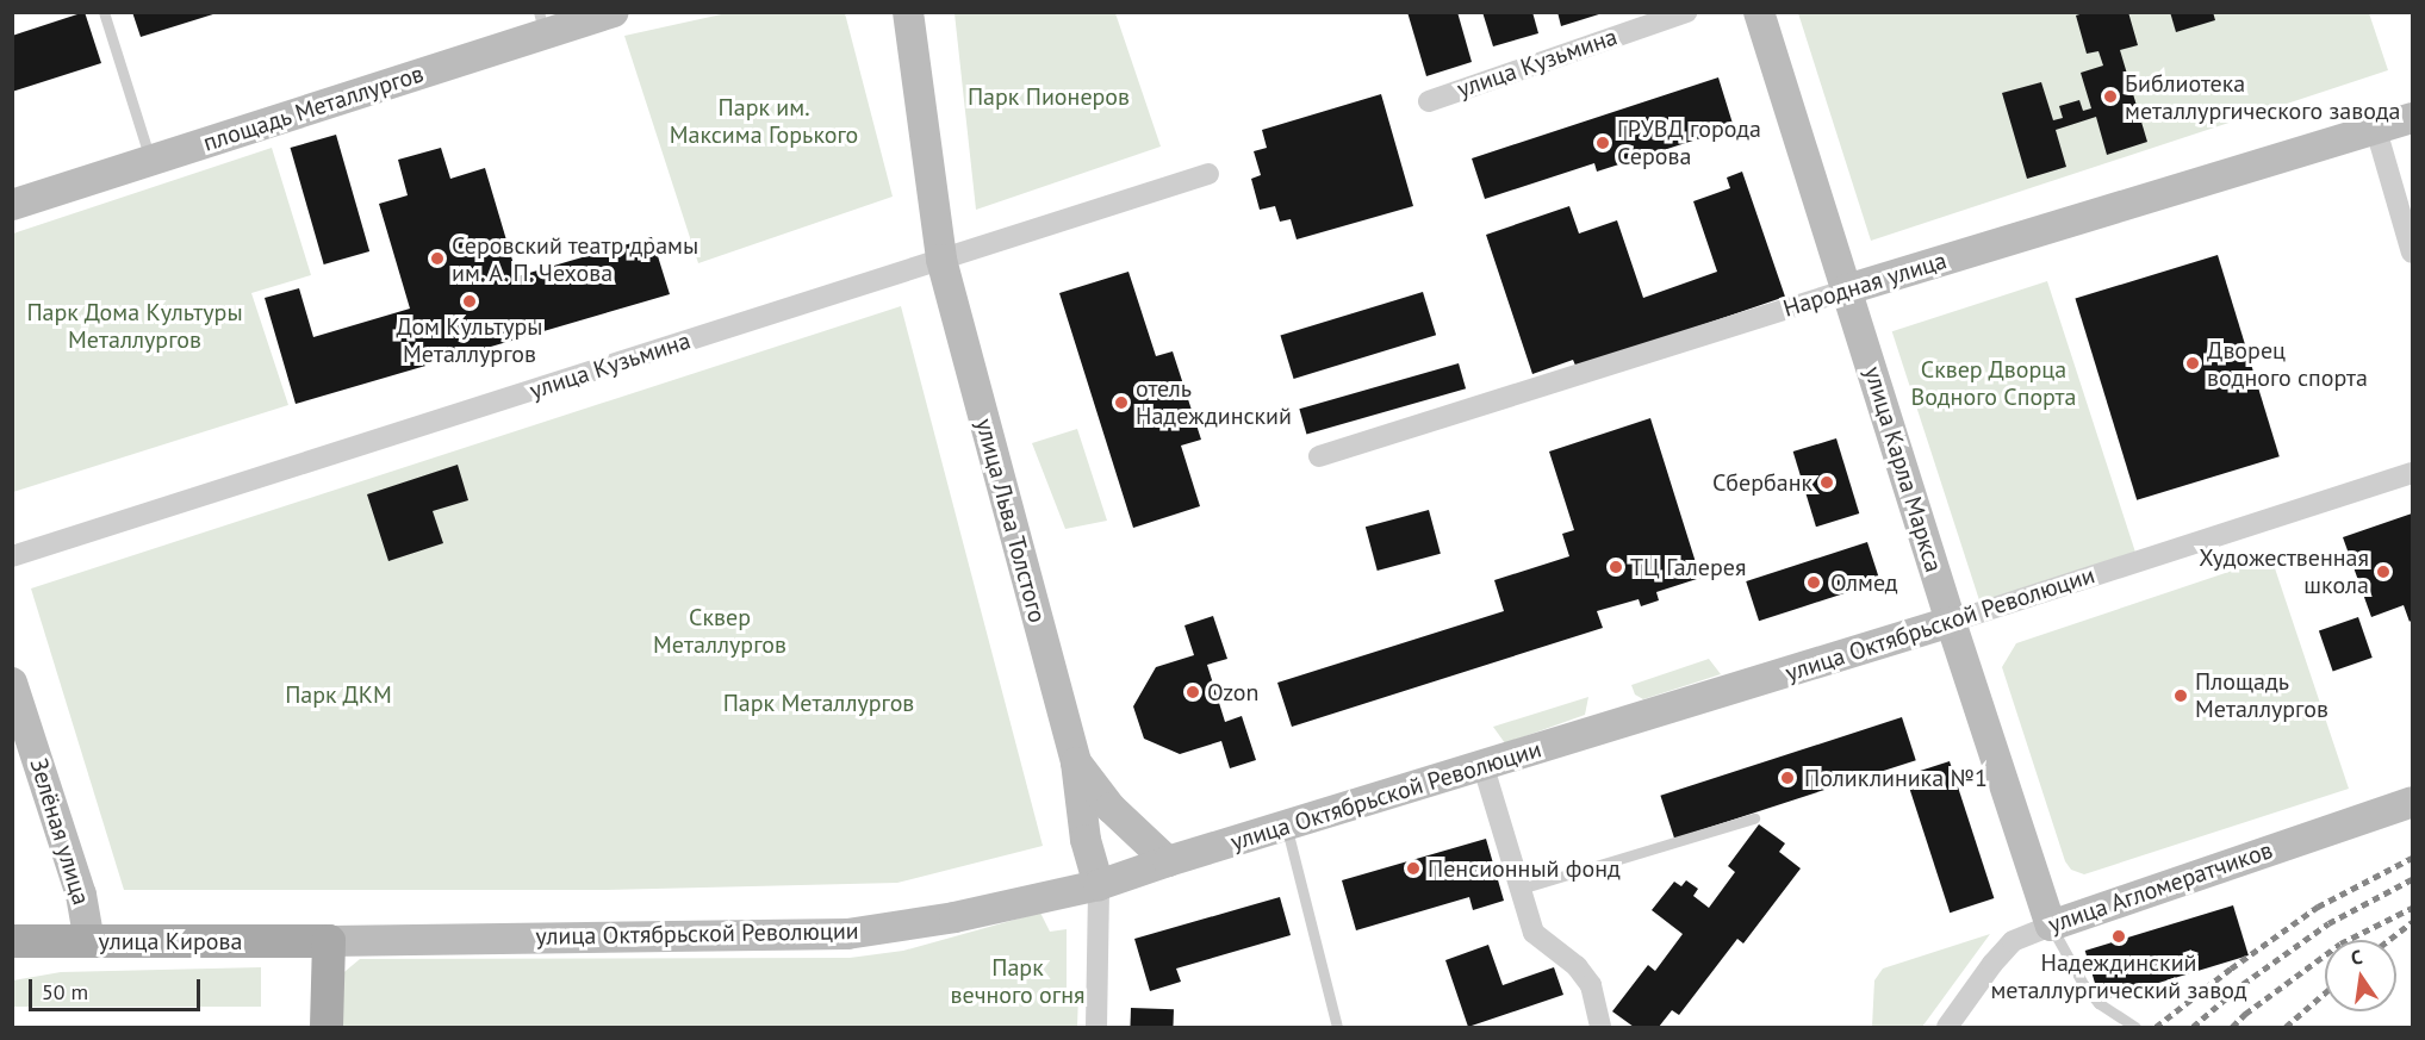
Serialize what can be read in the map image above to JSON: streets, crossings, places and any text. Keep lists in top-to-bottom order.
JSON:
{
  "streets": {
    "main road": ["улица Кирова"],
    "street": [
      "улица Кузьмина",
      "площадь Металлургов",
      "Народная улица",
      "улица Карла Маркса",
      "улица Льва Толстого",
      "улица Октябрьской Революции",
      "Зелёная улица",
      "улица Агломератчиков"
    ]
  },
  "crossings": [
    ["улица Кузьмина", "улица Льва Толстого"],
    ["Народная улица", "улица Карла Маркса"],
    ["улица Карла Маркса", "улица Октябрьской Революции"],
    ["улица Карла Маркса", "улица Агломератчиков"],
    ["улица Льва Толстого", "улица Октябрьской Революции"],
    ["улица Октябрьской Революции", "улица Кирова"],
    ["Зелёная улица", "улица Кирова"]
  ],
  "parks": [
    "Парк Пионеров",
    "Парк им. Максима Горького",
    "Парк Дома Культуры Металлургов",
    "Сквер Дворца Водного Спорта",
    "Сквер Металлургов",
    "Парк ДКМ",
    "Парк Металлургов",
    "Парк вечного огня"
  ],
  "places": [
    "Библиотека металлургического завода",
    "ГРУВД города Серова",
    "Серовский театр драмы им. А. П. Чехова",
    "Дом Культуры Металлургов",
    "Дворец водного спорта",
    "отель Надеждинский",
    "Сбербанк",
    "ТЦ Галерея",
    "Художественная школа",
    "Олмед",
    "Ozon",
    "Площадь Металлургов",
    "Поликлиника №1",
    "Пенсионный фонд",
    "Надеждинский металлургический завод"
  ],
  "scale_bar": "50 m",
  "north": "top"
}
